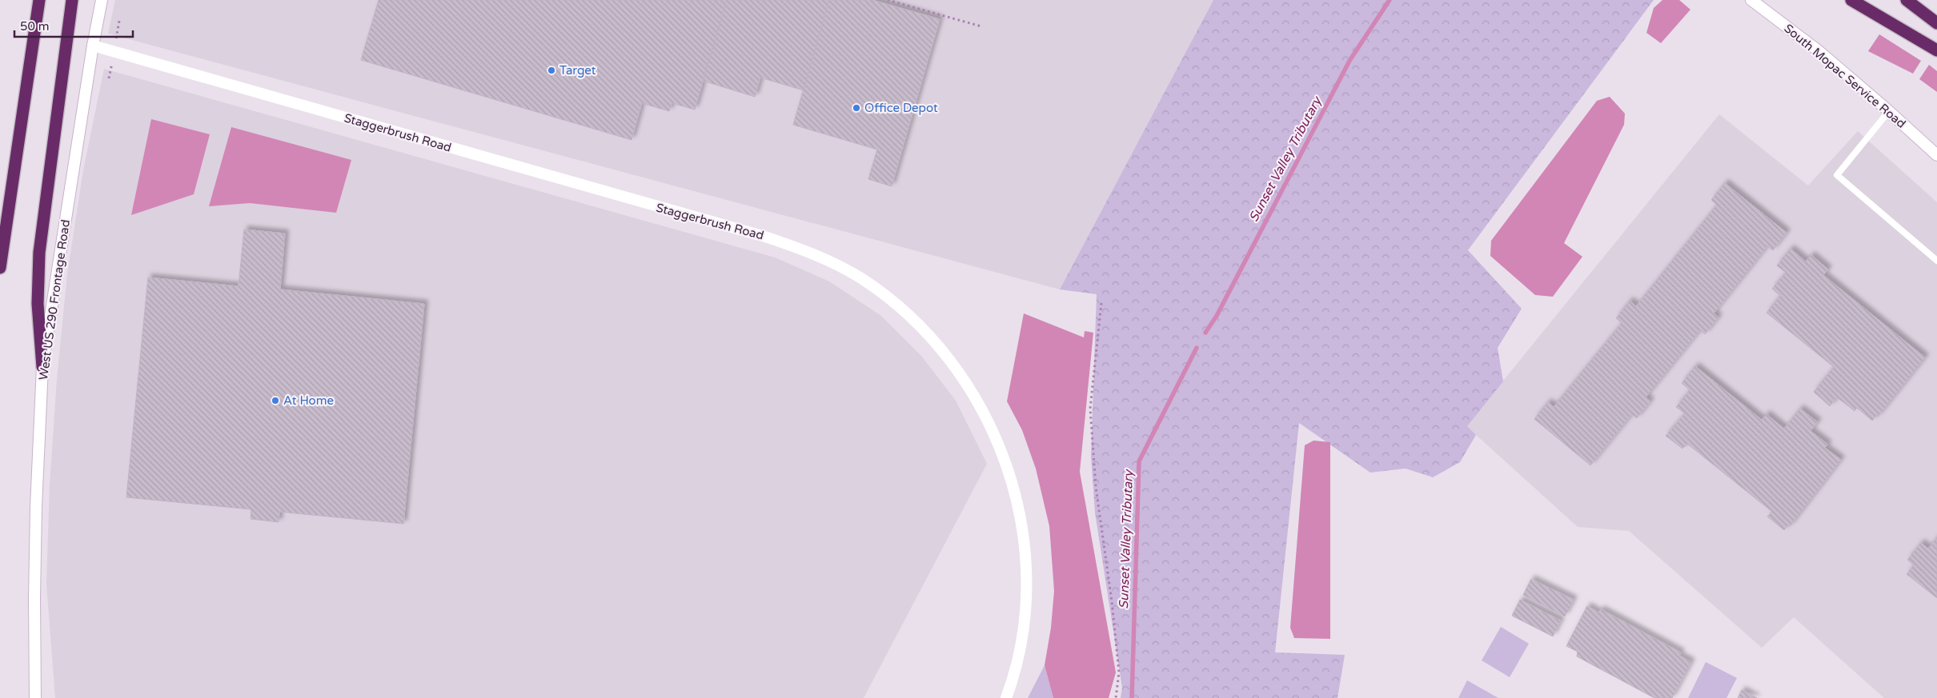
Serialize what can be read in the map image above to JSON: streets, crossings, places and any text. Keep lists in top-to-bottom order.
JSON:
{
  "streets": {
    "street": ["South Mopac Service Road", "Staggerbrush Road", "West US 290 Frontage Road"]
  },
  "crossings": [
    ["Staggerbrush Road", "West US 290 Frontage Road"]
  ],
  "water": ["Sunset Valley Tributary"],
  "places": ["Target", "Office Depot", "At Home"],
  "scale_bar": "50 m"
}
